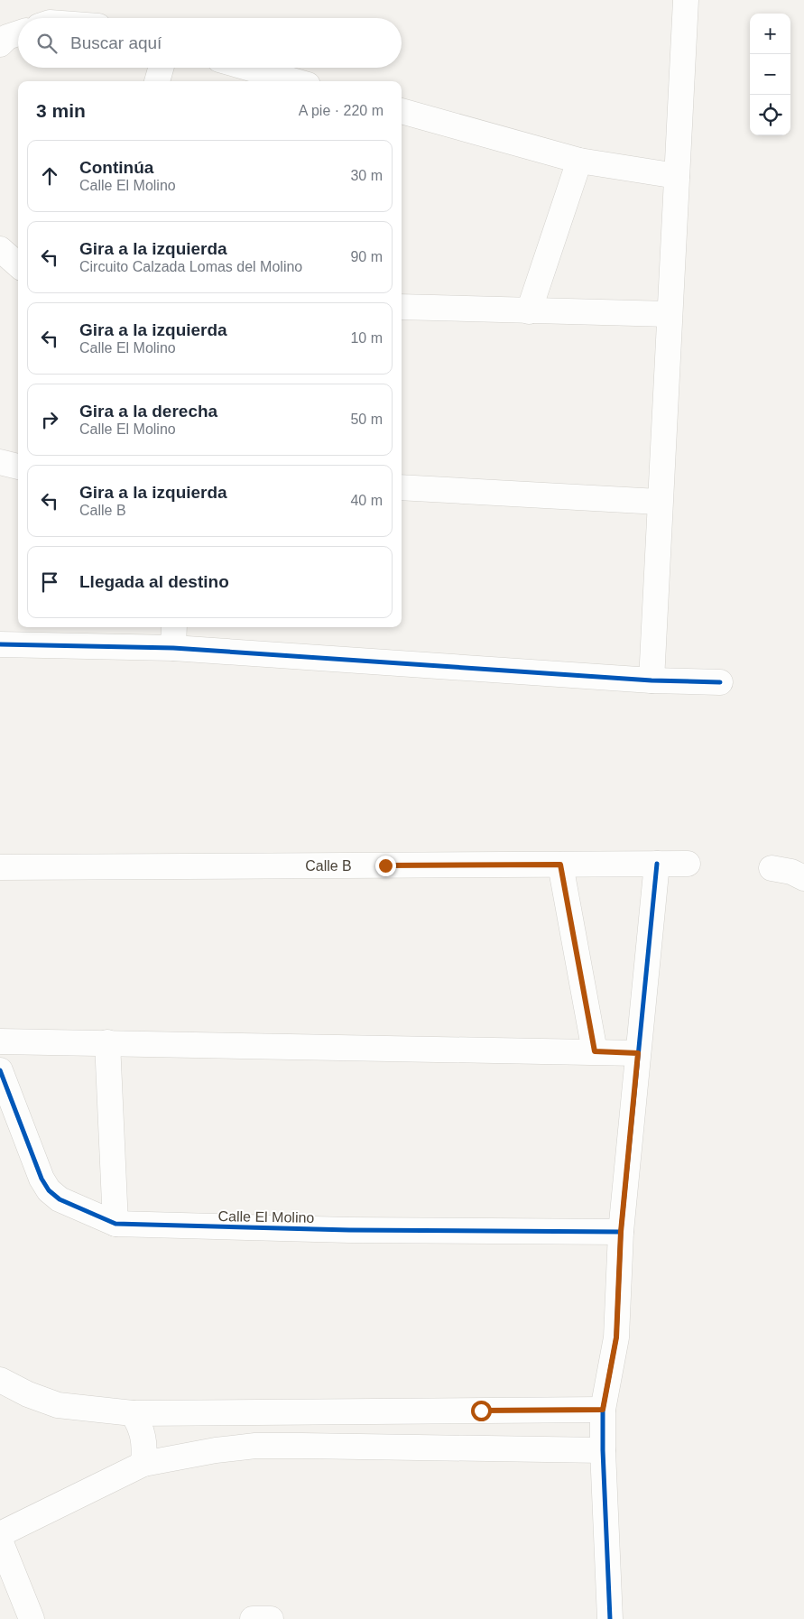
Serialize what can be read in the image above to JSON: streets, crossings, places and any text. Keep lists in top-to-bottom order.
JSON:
{
  "streets": {
    "street": ["Calle B", "Calle El Molino"]
  },
  "page": {
    "map_buttons": ["+", "−"],
    "search": "Buscar aquí",
    "heading": ["3 min", "A pie · 220 m"],
    "list": [
      ["Continúa", "Calle El Molino", "30 m"],
      ["Gira a la izquierda", "Circuito Calzada Lomas del Molino", "90 m"],
      ["Gira a la izquierda", "Calle El Molino", "10 m"],
      ["Gira a la derecha", "Calle El Molino", "50 m"],
      ["Gira a la izquierda", "Calle B", "40 m"],
      "Llegada al destino"
    ]
  }
}
